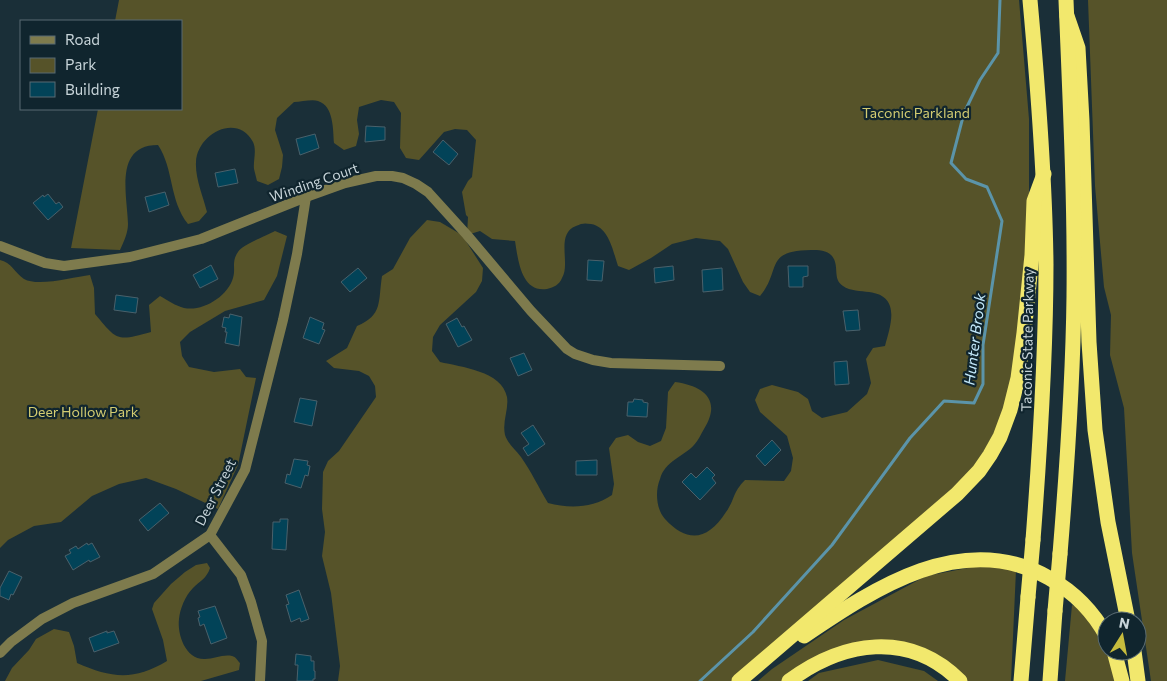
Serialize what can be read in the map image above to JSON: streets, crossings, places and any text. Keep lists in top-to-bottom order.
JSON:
{
  "streets": {
    "highway": ["Taconic State Parkway"],
    "street": ["Winding Court", "Deer Street"]
  },
  "crossings": [
    ["Winding Court", "Deer Street"]
  ],
  "water": ["Hunter Brook"],
  "parks": ["Taconic Parkland", "Deer Hollow Park"],
  "legend": ["Road", "Park", "Building"],
  "north": "top"
}
